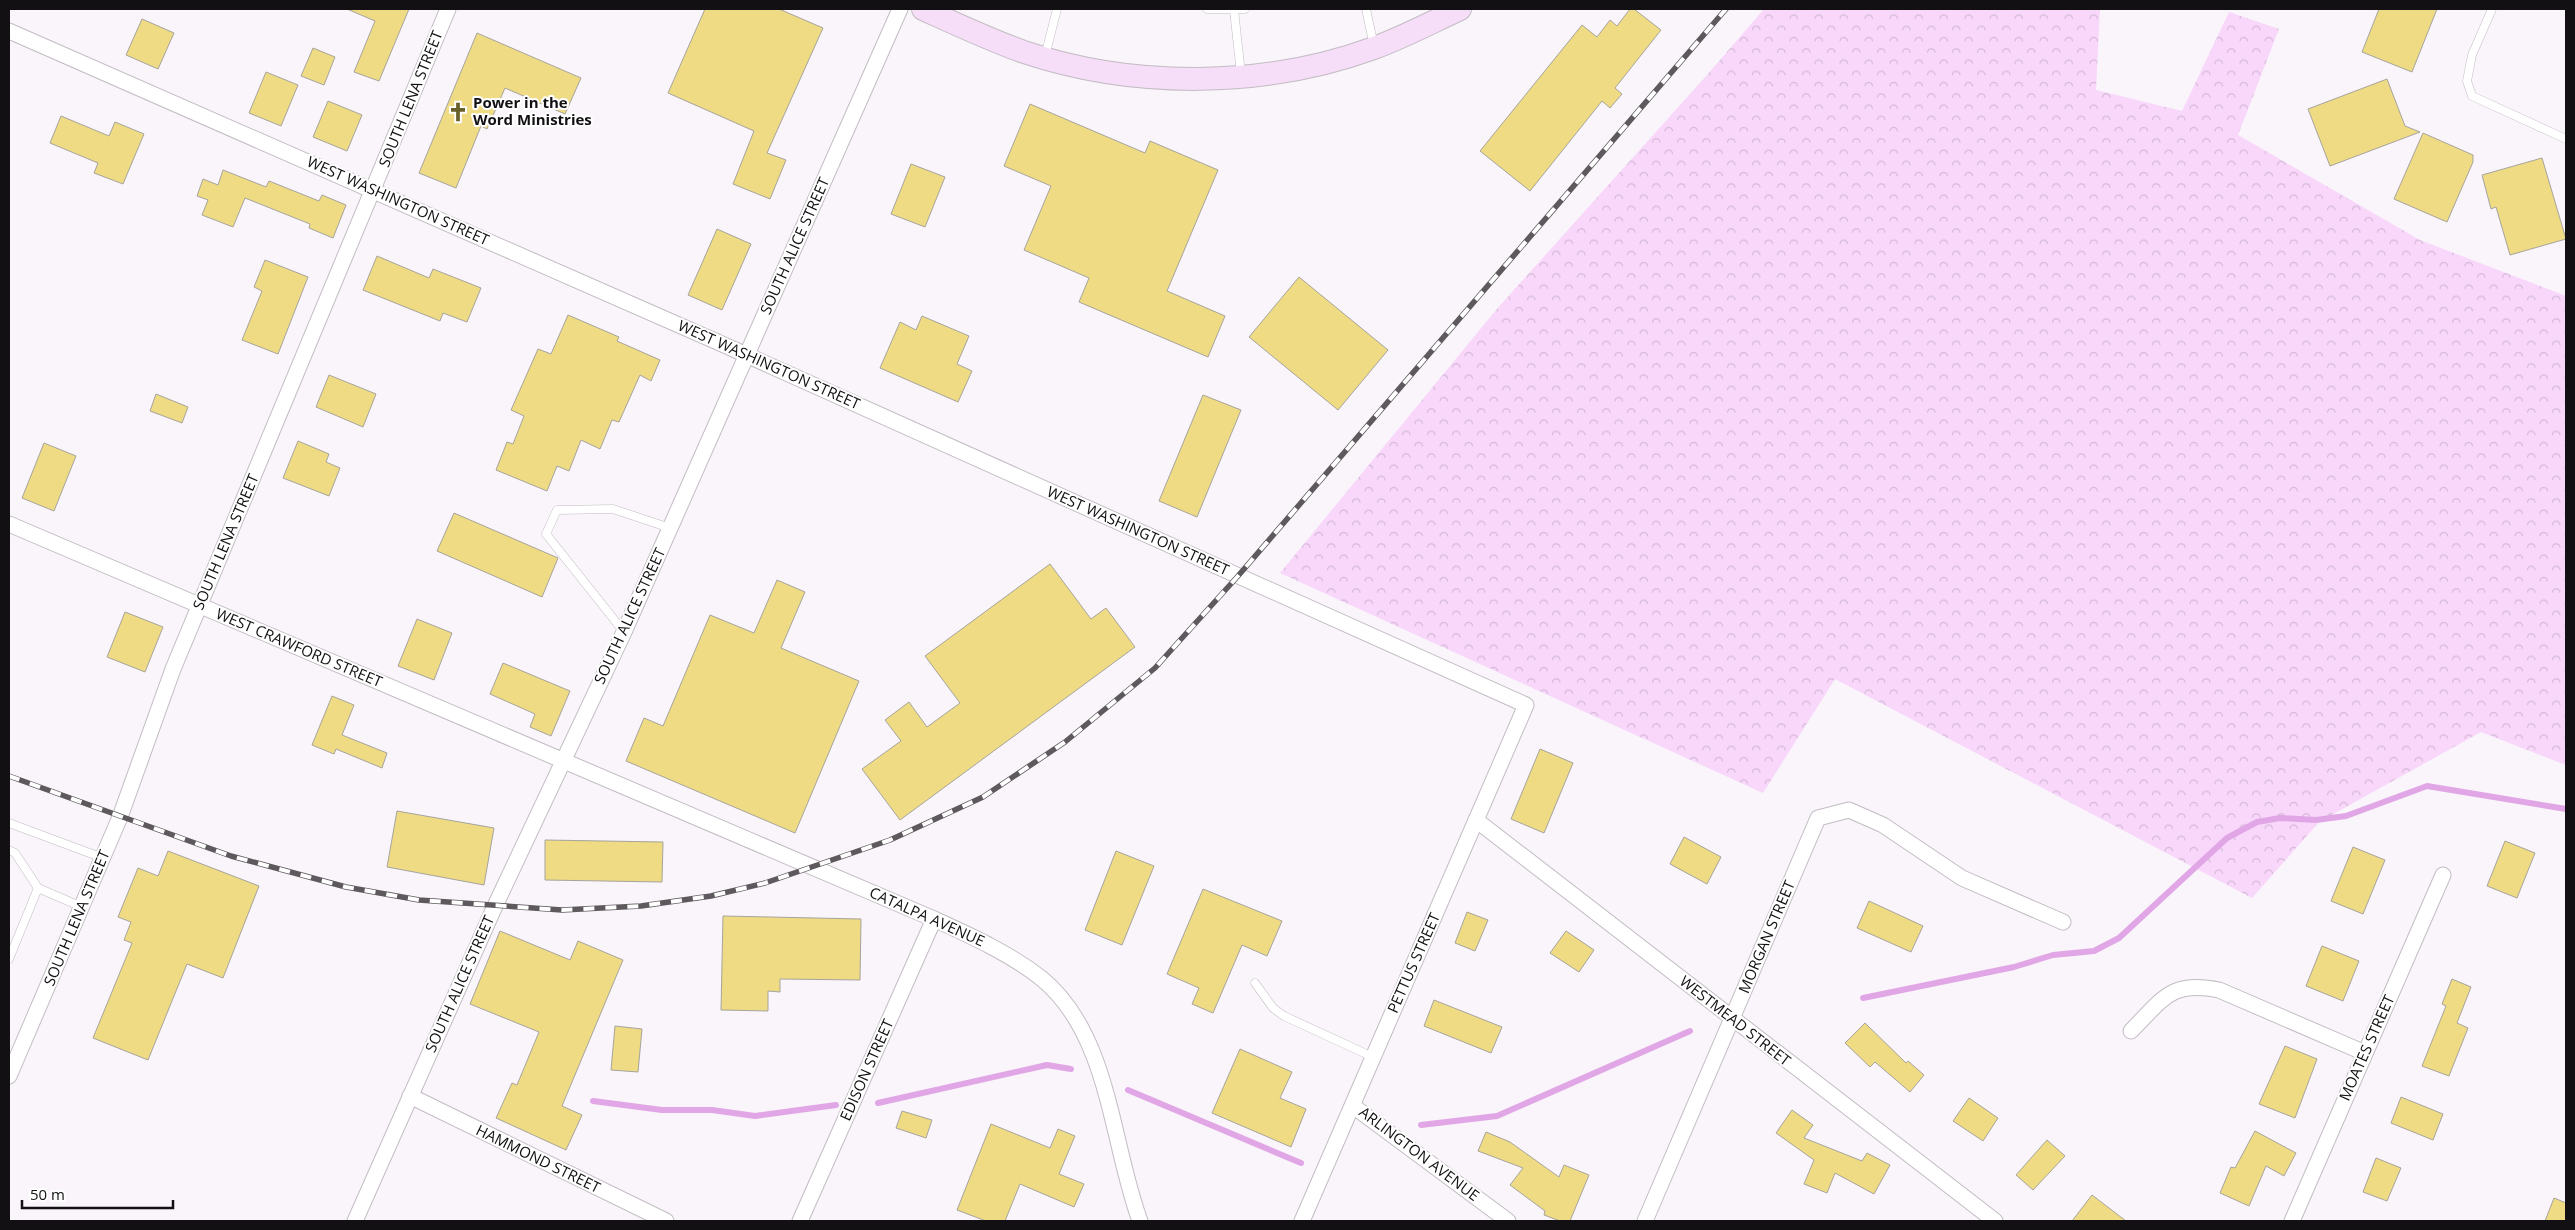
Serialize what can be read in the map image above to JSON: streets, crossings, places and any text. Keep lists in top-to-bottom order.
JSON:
{
  "streets": {
    "street": [
      "SOUTH LENA STREET",
      "WEST WASHINGTON STREET",
      "SOUTH ALICE STREET",
      "WEST CRAWFORD STREET",
      "CATALPA AVENUE",
      "MORGAN STREET",
      "PETTUS STREET",
      "WESTMEAD STREET",
      "MOATES STREET",
      "EDISON STREET",
      "ARLINGTON AVENUE",
      "HAMMOND STREET"
    ]
  },
  "crossings": [
    ["SOUTH LENA STREET", "WEST WASHINGTON STREET"],
    ["SOUTH LENA STREET", "WEST CRAWFORD STREET"],
    ["WEST WASHINGTON STREET", "SOUTH ALICE STREET"],
    ["WEST WASHINGTON STREET", "PETTUS STREET"],
    ["SOUTH ALICE STREET", "WEST CRAWFORD STREET"],
    ["SOUTH ALICE STREET", "CATALPA AVENUE"],
    ["SOUTH ALICE STREET", "HAMMOND STREET"],
    ["WEST CRAWFORD STREET", "CATALPA AVENUE"],
    ["CATALPA AVENUE", "EDISON STREET"],
    ["MORGAN STREET", "WESTMEAD STREET"],
    ["PETTUS STREET", "WESTMEAD STREET"],
    ["PETTUS STREET", "ARLINGTON AVENUE"]
  ],
  "places": {
    "church": ["Power in the Word Ministries"]
  },
  "scale_bar": "50 m"
}
